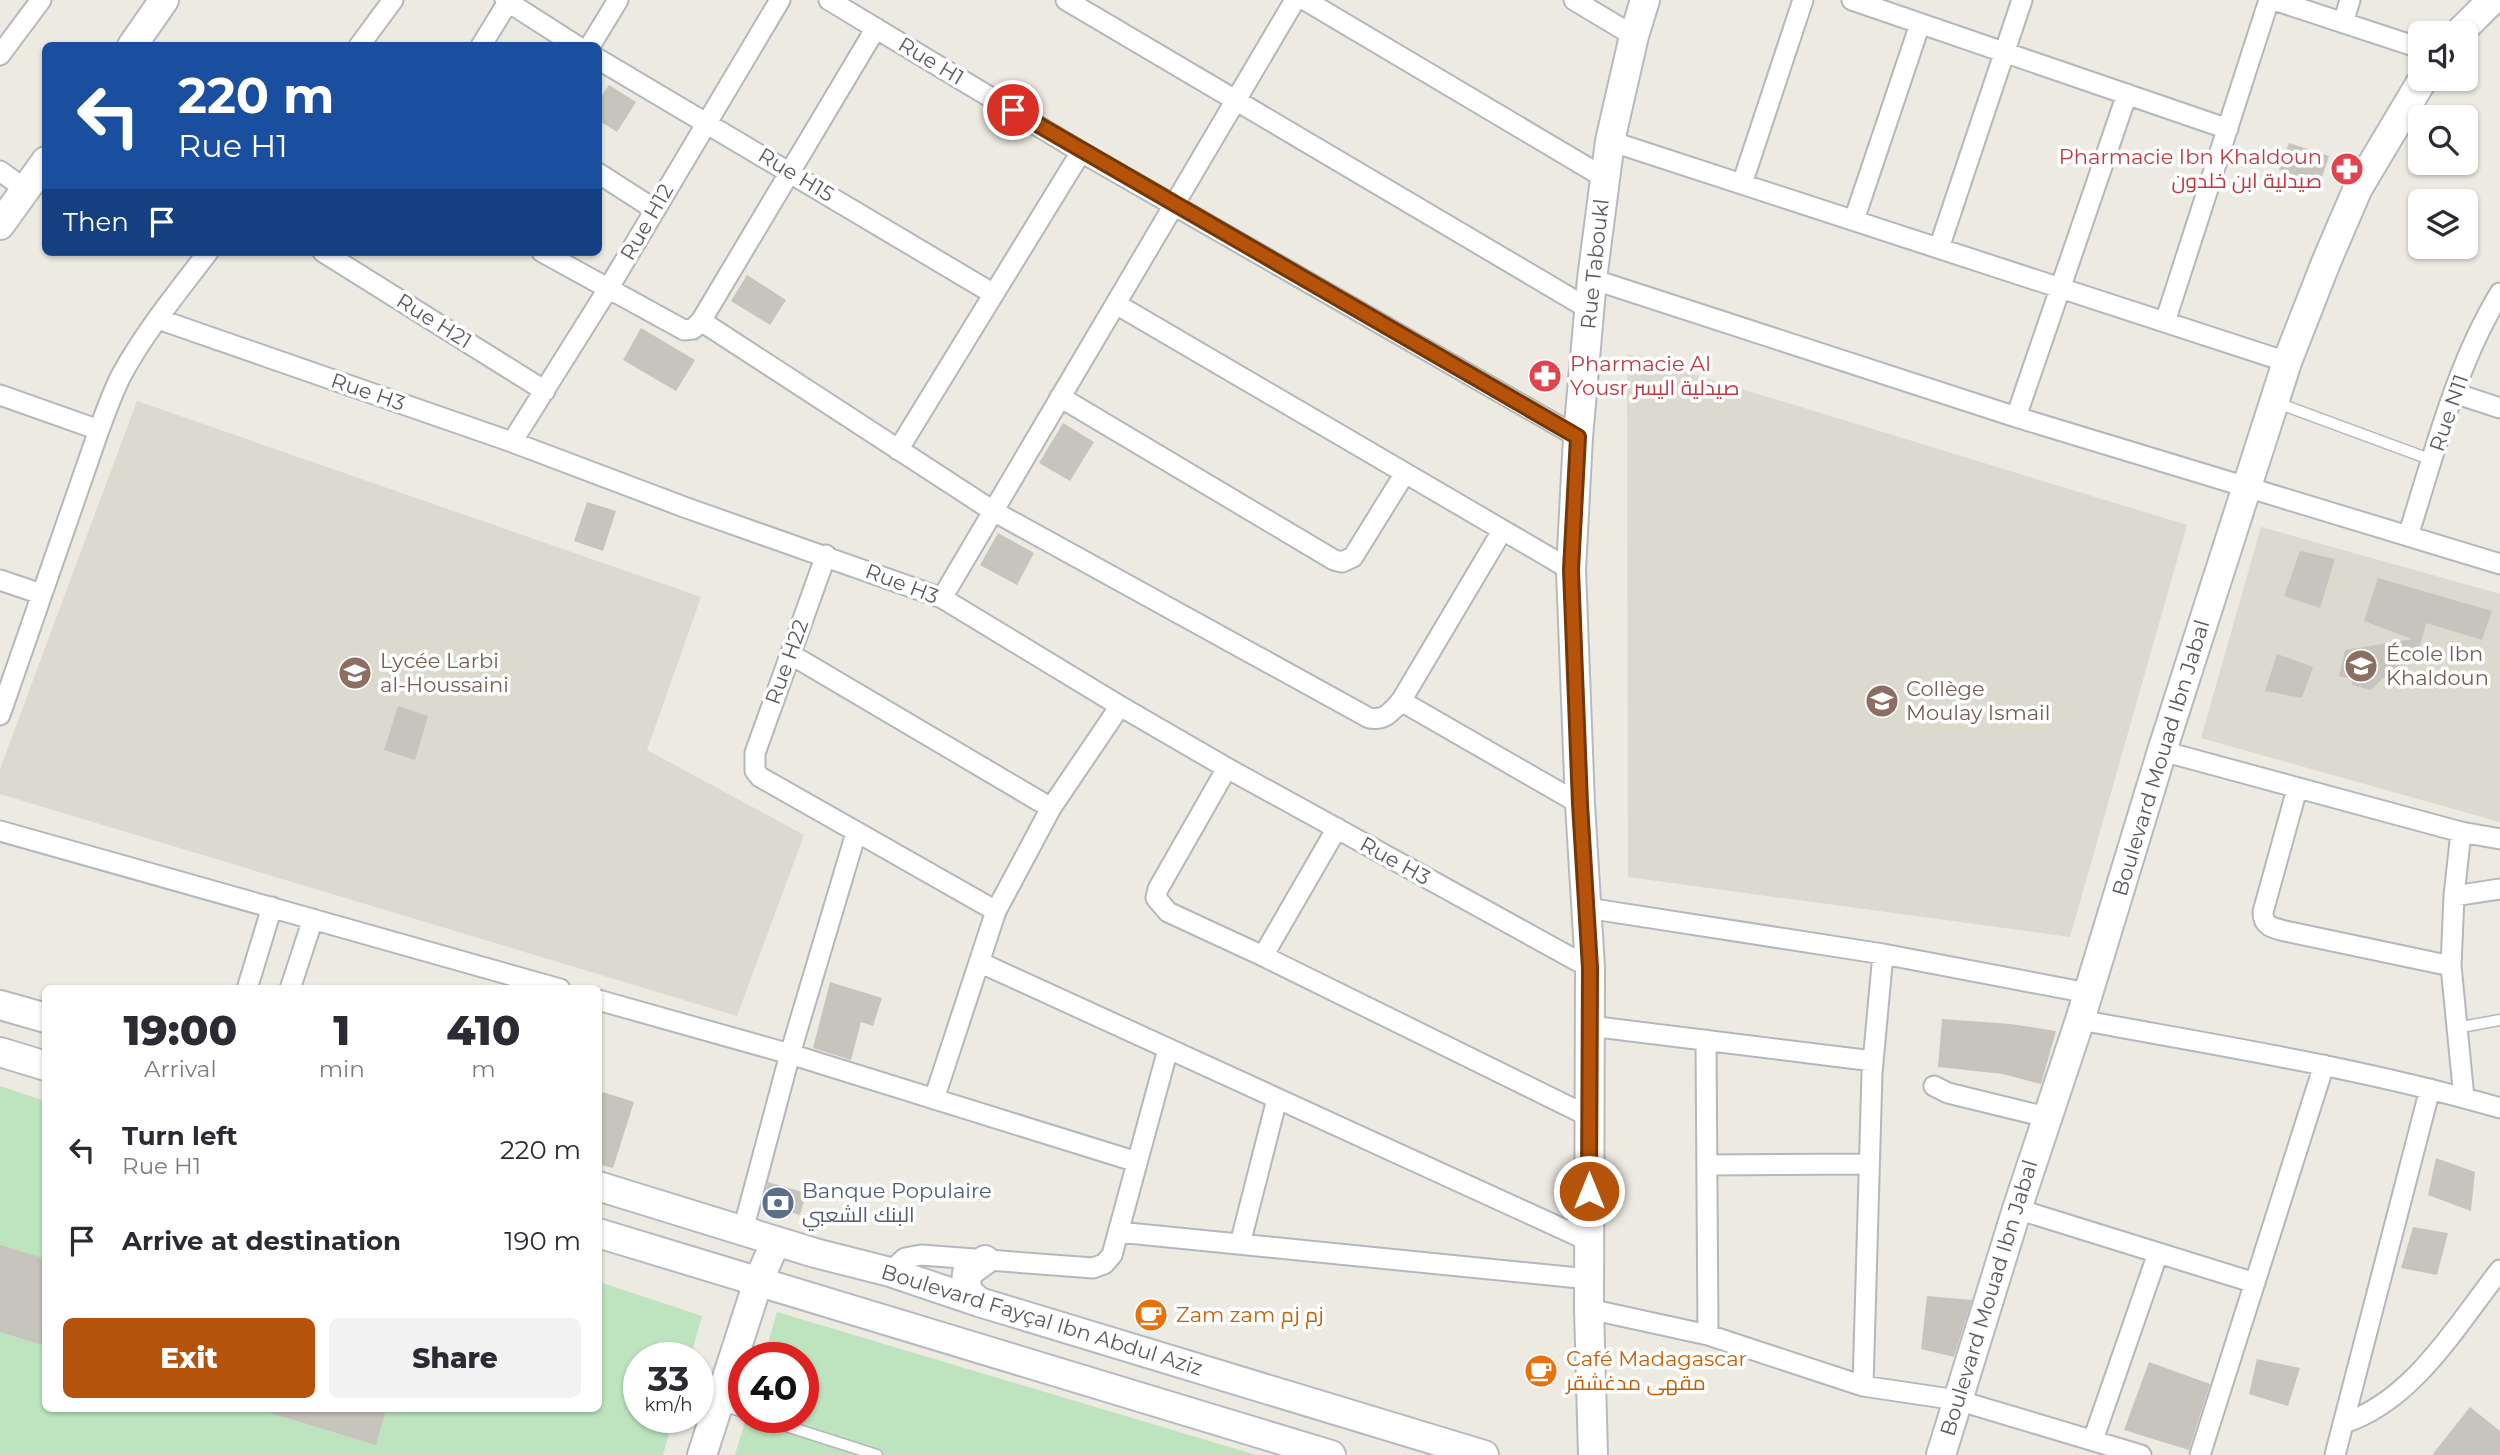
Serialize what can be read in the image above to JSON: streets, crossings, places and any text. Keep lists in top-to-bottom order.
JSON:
{
  "streets": {
    "main road": ["Rue Taboukl", "Boulevard Mouad Ibn Jabal", "Boulevard Fayçal Ibn Abdul Aziz"],
    "street": [
      "Rue H1",
      "Rue H15",
      "Rue H12",
      "Rue H21",
      "Rue H3",
      "Rue N11",
      "Rue H22"
    ]
  },
  "crossings": [
    ["Rue H1", "Rue Taboukl"],
    ["Rue H15", "Rue H12"],
    ["Rue H12", "Rue H21"],
    ["Rue H12", "Rue H3"],
    ["Rue Taboukl", "Rue H3"],
    ["Rue H3", "Rue H22"]
  ],
  "places": {
    "pharmacy": ["Pharmacie Ibn Khaldoun صيدلية ابن خلدون", "Pharmacie Al Yousr صيدلية اليسر"],
    "school or university": ["École Ibn Khaldoun", "Lycée Larbi al-Houssaini", "Collège Moulay Ismail"],
    "bank": ["Banque Populaire البنك الشعبي"],
    "cafe": ["Zam zam زم زم", "Café Madagascar مقهى مدغشقر"]
  },
  "page": {
    "turn": ["220 m", "Rue H1"],
    "then": "Then",
    "eta": [
      "19:00",
      "Arrival",
      "1",
      "min",
      "410",
      "m"
    ],
    "list": [
      {
        "name": "Turn left",
        "note": "Rue H1",
        "value": "220 m"
      },
      {
        "name": "Arrive at destination",
        "value": "190 m"
      }
    ],
    "buttons": ["Exit", "Share"],
    "speed": "33 km/h",
    "limit": "40"
  }
}
